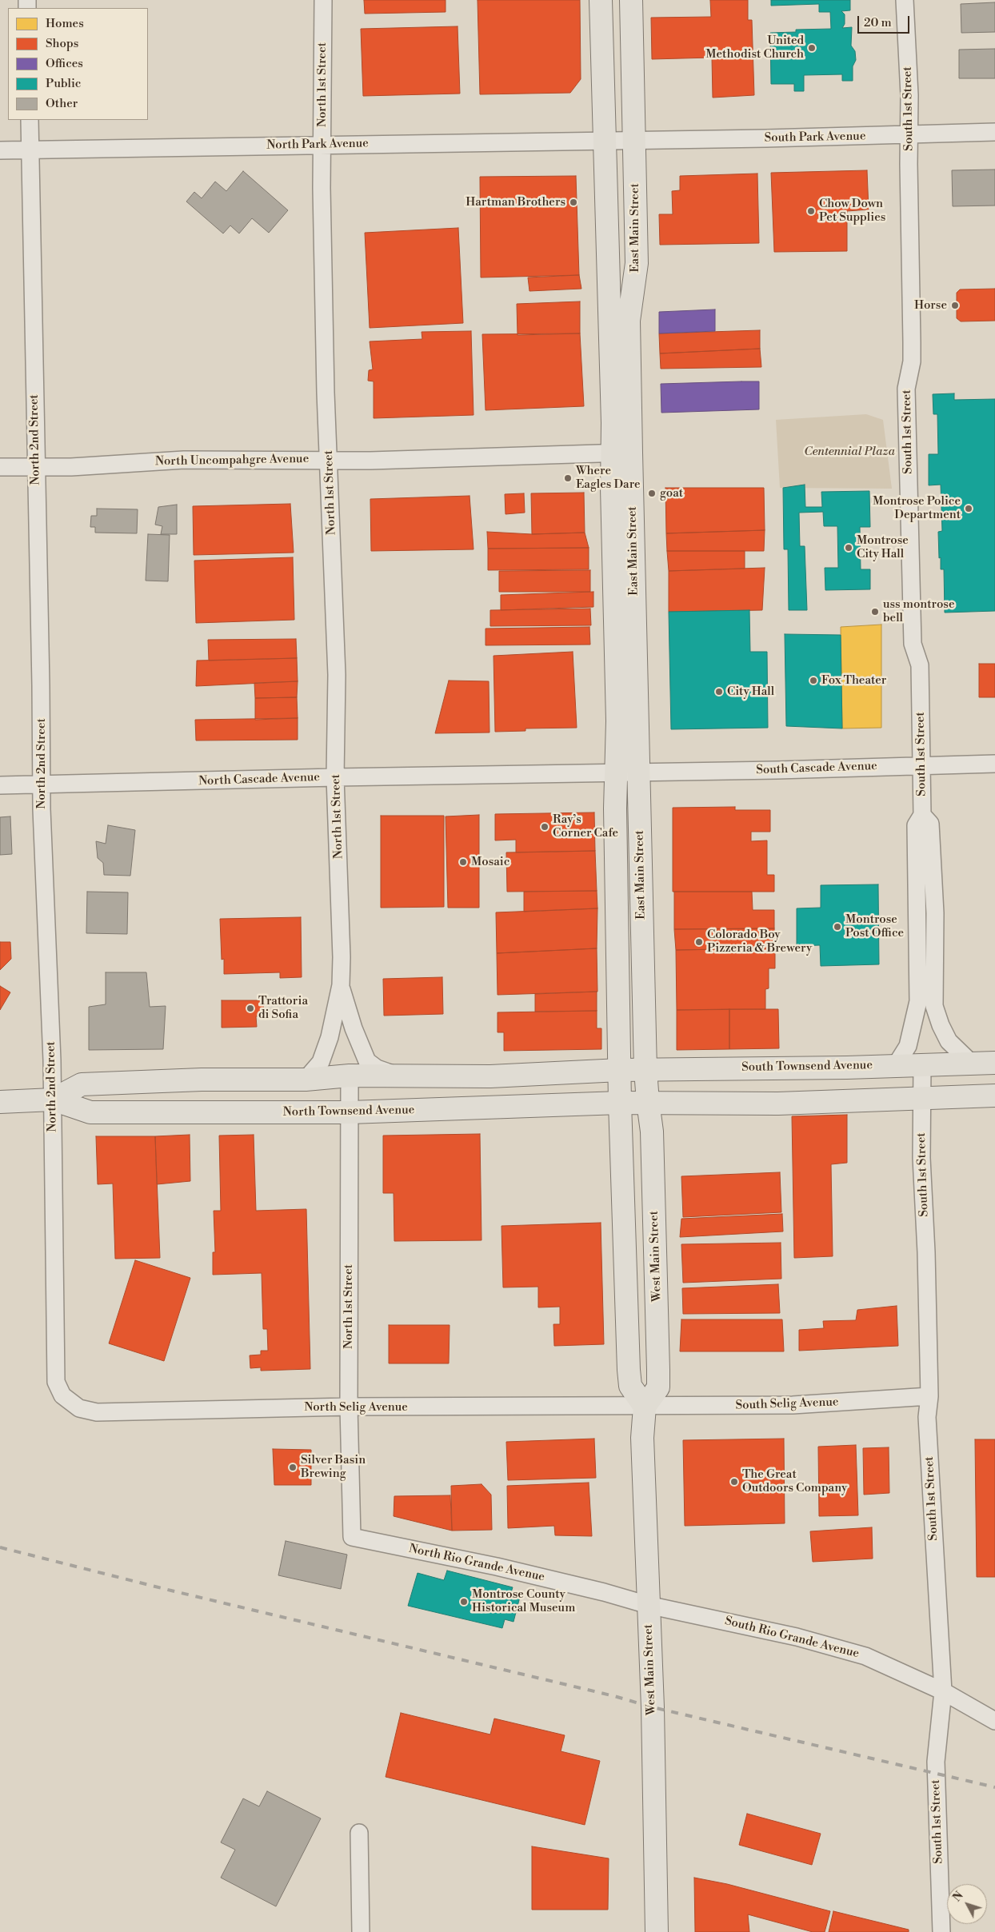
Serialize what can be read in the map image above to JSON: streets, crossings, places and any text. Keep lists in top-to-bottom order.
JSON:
{
  "streets": {
    "main road": [
      "East Main Street",
      "South Townsend Avenue",
      "North Townsend Avenue",
      "West Main Street"
    ],
    "street": [
      "North 1st Street",
      "South 1st Street",
      "South Park Avenue",
      "North Park Avenue",
      "North 2nd Street",
      "North Uncompahgre Avenue",
      "South Cascade Avenue",
      "North Cascade Avenue",
      "South Selig Avenue",
      "North Selig Avenue",
      "North Rio Grande Avenue",
      "South Rio Grande Avenue"
    ]
  },
  "crossings": [
    ["North 1st Street", "North Park Avenue"],
    ["North 1st Street", "North Uncompahgre Avenue"],
    ["North 1st Street", "North Cascade Avenue"],
    ["North 1st Street", "North Townsend Avenue"],
    ["North 1st Street", "North Selig Avenue"],
    ["North 1st Street", "North Rio Grande Avenue"],
    ["South 1st Street", "South Park Avenue"],
    ["South 1st Street", "South Cascade Avenue"],
    ["South 1st Street", "South Townsend Avenue"],
    ["South 1st Street", "South Selig Avenue"],
    ["South 1st Street", "South Rio Grande Avenue"],
    ["South Park Avenue", "North Park Avenue"],
    ["South Park Avenue", "East Main Street"],
    ["North Park Avenue", "East Main Street"],
    ["North Park Avenue", "North 2nd Street"],
    ["East Main Street", "North Uncompahgre Avenue"],
    ["East Main Street", "South Cascade Avenue"],
    ["East Main Street", "North Cascade Avenue"],
    ["East Main Street", "South Townsend Avenue"],
    ["East Main Street", "North Townsend Avenue"],
    ["East Main Street", "West Main Street"],
    ["North 2nd Street", "North Uncompahgre Avenue"],
    ["North 2nd Street", "North Cascade Avenue"],
    ["North 2nd Street", "North Townsend Avenue"],
    ["North 2nd Street", "North Selig Avenue"],
    ["South Cascade Avenue", "North Cascade Avenue"],
    ["South Townsend Avenue", "North Townsend Avenue"],
    ["North Townsend Avenue", "West Main Street"],
    ["West Main Street", "South Selig Avenue"],
    ["West Main Street", "North Selig Avenue"],
    ["West Main Street", "North Rio Grande Avenue"],
    ["West Main Street", "South Rio Grande Avenue"],
    ["South Selig Avenue", "North Selig Avenue"],
    ["North Rio Grande Avenue", "South Rio Grande Avenue"]
  ],
  "parks": ["Centennial Plaza"],
  "places": [
    "United Methodist Church",
    "Hartman Brothers",
    "Chow Down Pet Supplies",
    "Horse",
    "Where Eagles Dare",
    "goat",
    "Montrose Police Department",
    "Montrose City Hall",
    "uss montrose bell",
    "Fox Theater",
    "City Hall",
    "Ray’s Corner Cafe",
    "Mosaic",
    "Montrose Post Office",
    "Colorado Boy Pizzeria & Brewery",
    "Trattoria di Sofia",
    "Silver Basin Brewing",
    "The Great Outdoors Company",
    "Montrose County Historical Museum"
  ],
  "legend": [
    "Homes",
    "Shops",
    "Offices",
    "Public",
    "Other"
  ],
  "scale_bar": "20 m",
  "north": "top left"
}
